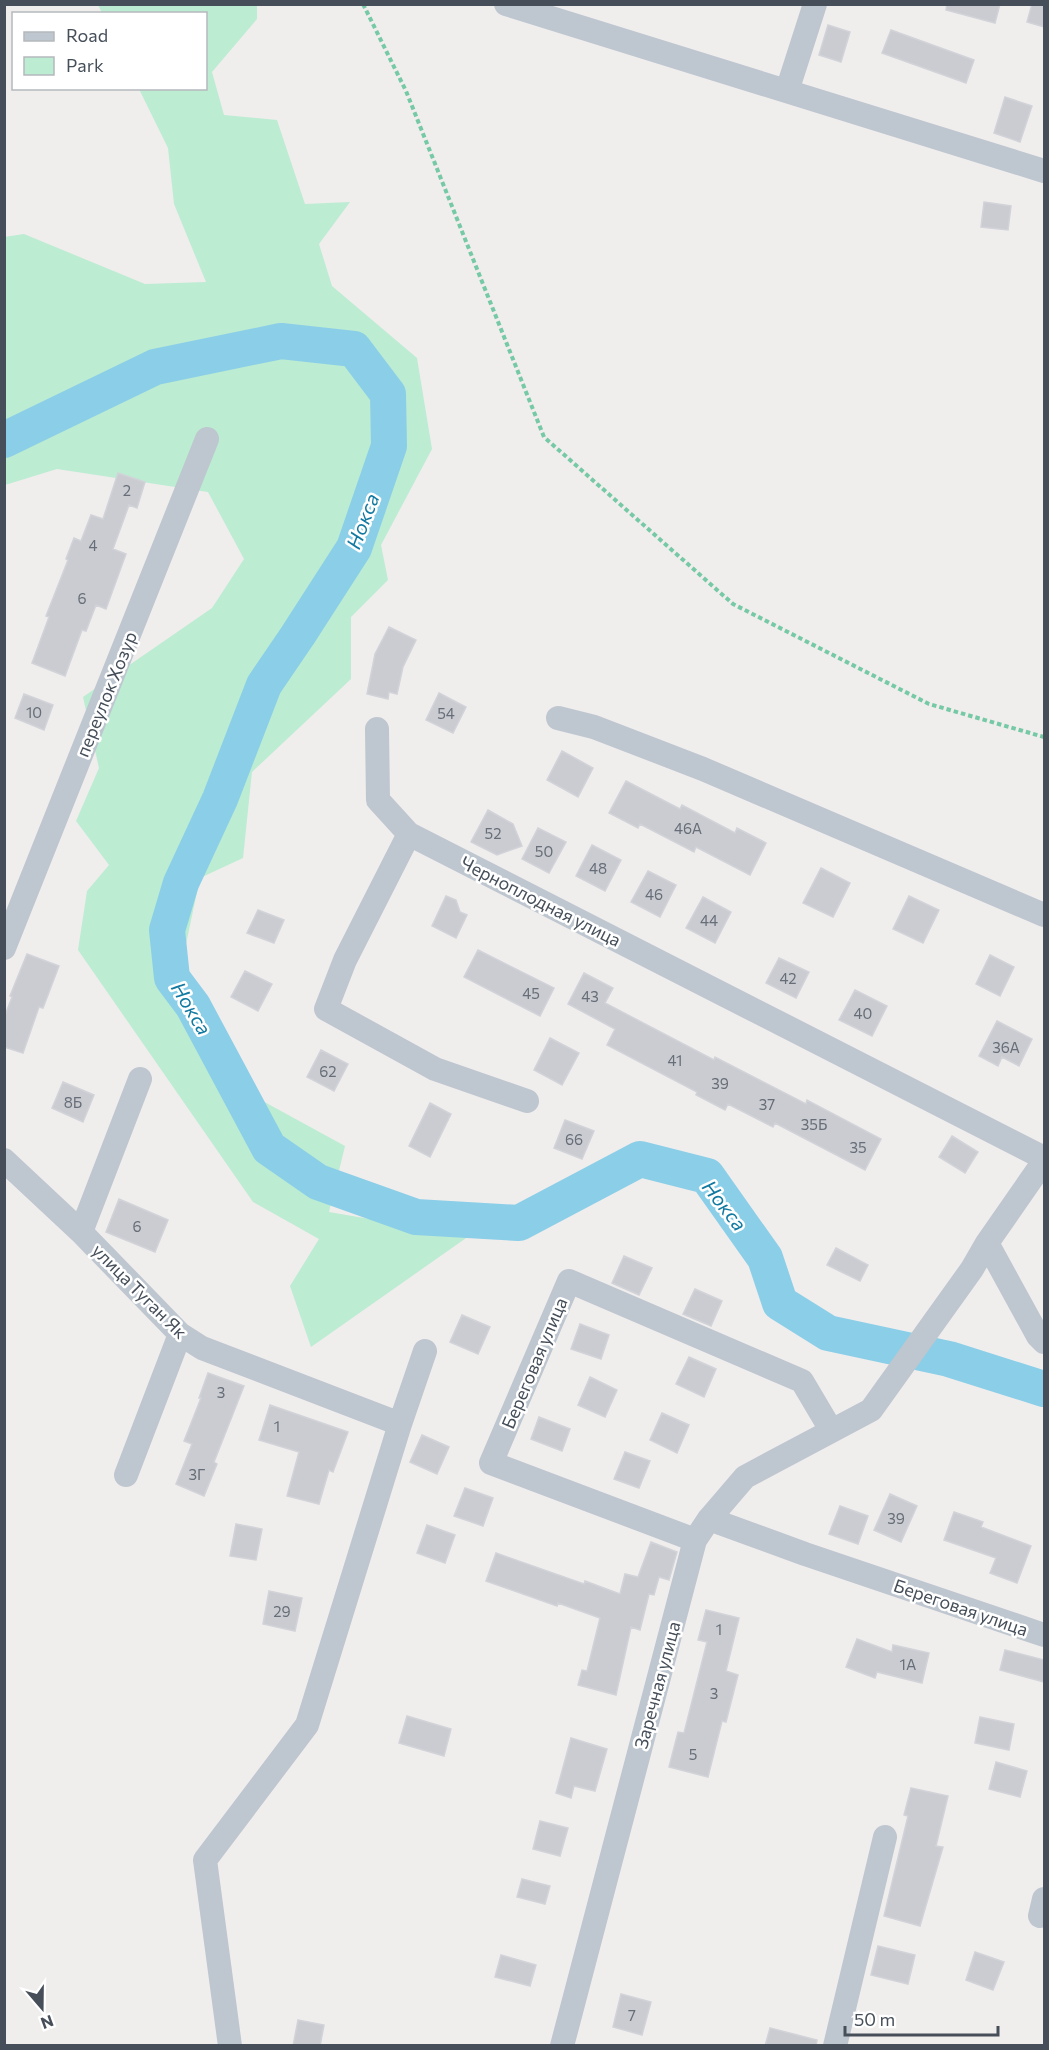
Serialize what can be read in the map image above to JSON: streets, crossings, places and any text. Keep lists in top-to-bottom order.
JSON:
{
  "streets": {
    "street": [
      "переулок Хозур",
      "Черноплодная улица",
      "улица Туган Як",
      "Береговая улица",
      "Заречная улица"
    ]
  },
  "crossings": [
    ["Береговая улица", "Заречная улица"]
  ],
  "water": ["Нокса"],
  "house_numbers": [
    "2",
    "4",
    "6",
    "10",
    "54",
    "46А",
    "52",
    "50",
    "48",
    "46",
    "44",
    "42",
    "45",
    "43",
    "40",
    "36А",
    "41",
    "62",
    "39",
    "8Б",
    "37",
    "35Б",
    "66",
    "35",
    "6",
    "3",
    "1",
    "3Г",
    "39",
    "29",
    "1",
    "1А",
    "3",
    "5",
    "7"
  ],
  "legend": ["Road", "Park"],
  "scale_bar": "50 m",
  "north": "bottom"
}
